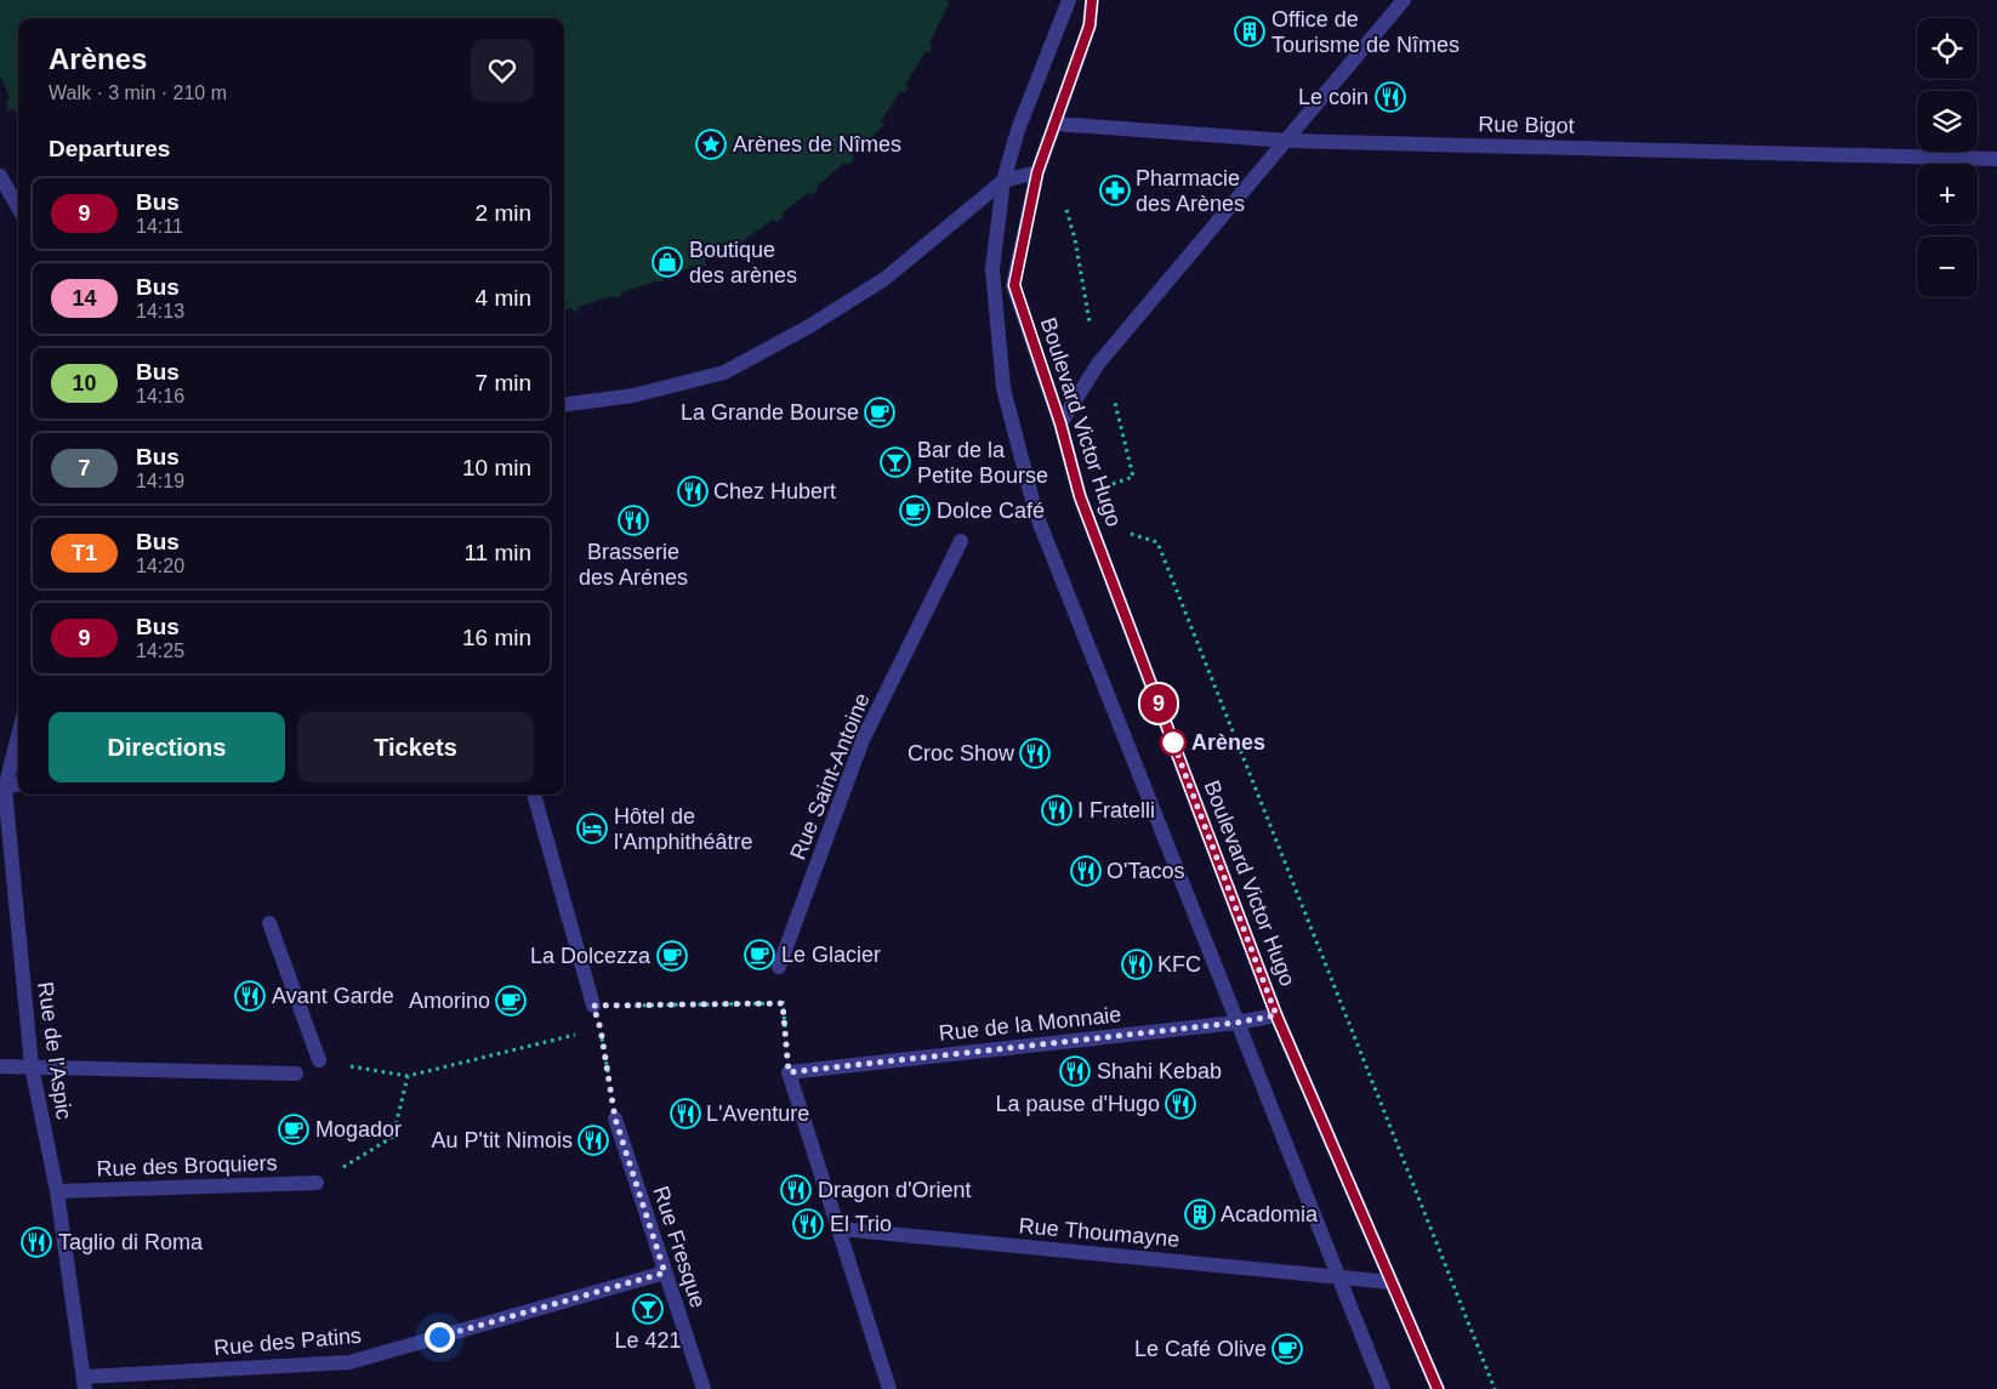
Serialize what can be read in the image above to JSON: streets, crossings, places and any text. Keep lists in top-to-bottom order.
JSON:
{
  "streets": {
    "street": [
      "Rue Bigot",
      "Boulevard Victor Hugo",
      "Rue Saint-Antoine",
      "Rue de la Monnaie",
      "Rue de l'Aspic",
      "Rue des Broquiers",
      "Rue Thoumayne",
      "Rue Fresque",
      "Rue des Patins"
    ]
  },
  "crossings": [
    ["Rue Bigot", "Boulevard Victor Hugo"],
    ["Boulevard Victor Hugo", "Rue de la Monnaie"],
    ["Boulevard Victor Hugo", "Rue Thoumayne"],
    ["Rue de l'Aspic", "Rue des Broquiers"],
    ["Rue de l'Aspic", "Rue des Patins"],
    ["Rue Fresque", "Rue des Patins"]
  ],
  "places": {
    "building": ["Office de Tourisme de Nîmes", "Acadomia"],
    "restaurant": [
      "Le coin",
      "Chez Hubert",
      "Brasserie des Arénes",
      "Croc Show",
      "I Fratelli",
      "O'Tacos",
      "KFC",
      "Avant Garde",
      "Shahi Kebab",
      "La pause d'Hugo",
      "L'Aventure",
      "Au P'tit Nimois",
      "Dragon d'Orient",
      "El Trio",
      "Taglio di Roma"
    ],
    "place": ["Arènes de Nîmes"],
    "pharmacy": ["Pharmacie des Arènes"],
    "shop": ["Boutique des arènes"],
    "cafe": [
      "La Grande Bourse",
      "Dolce Café",
      "Le Glacier",
      "La Dolcezza",
      "Amorino",
      "Mogador",
      "Le Café Olive"
    ],
    "bar": ["Bar de la Petite Bourse", "Le 421"],
    "other": ["Arènes"],
    "hotel": ["Hôtel de l'Amphithéâtre"]
  },
  "lines": ["bus line 9"],
  "page": {
    "on_map": "9",
    "map_buttons": ["+", "−"],
    "heading": [
      ["Arènes", "Walk · 3 min · 210 m"],
      "Departures"
    ],
    "list": [
      {
        "mark": "9",
        "name": "Bus",
        "note": "14:11",
        "value": "2 min"
      },
      {
        "mark": "14",
        "name": "Bus",
        "note": "14:13",
        "value": "4 min"
      },
      {
        "mark": "10",
        "name": "Bus",
        "note": "14:16",
        "value": "7 min"
      },
      {
        "mark": "7",
        "name": "Bus",
        "note": "14:19",
        "value": "10 min"
      },
      {
        "mark": "T1",
        "name": "Bus",
        "note": "14:20",
        "value": "11 min"
      },
      {
        "mark": "9",
        "name": "Bus",
        "note": "14:25",
        "value": "16 min"
      }
    ],
    "buttons": ["Directions", "Tickets"]
  }
}
